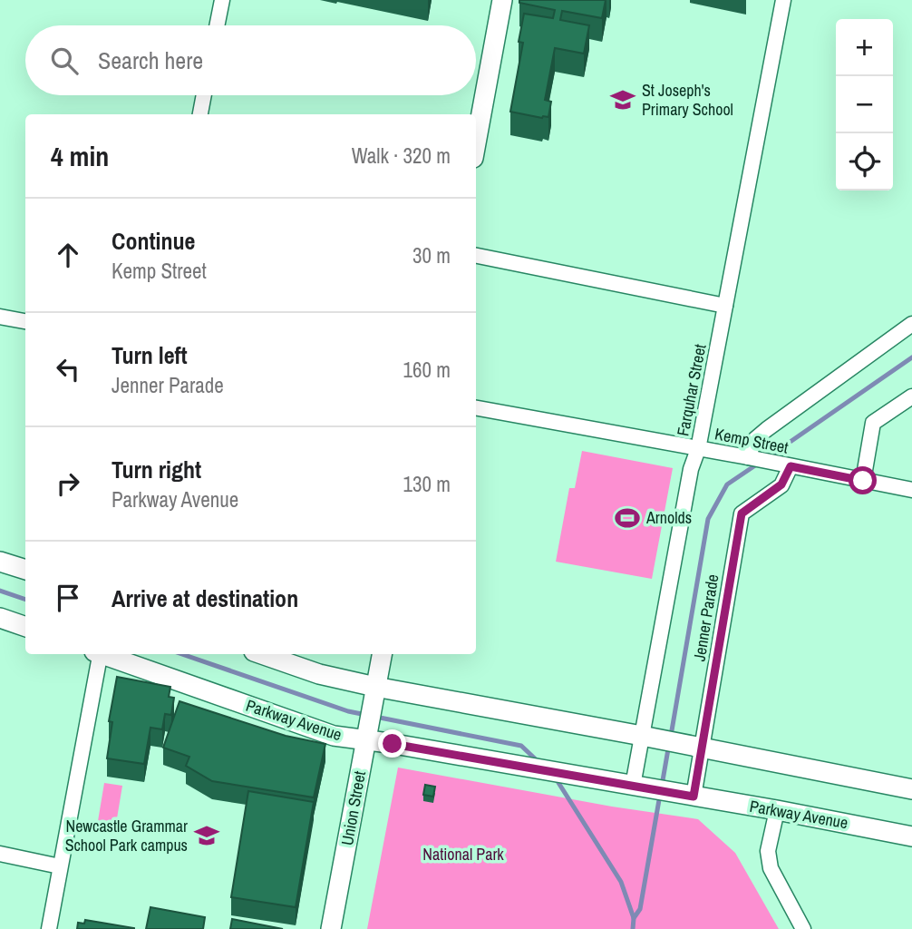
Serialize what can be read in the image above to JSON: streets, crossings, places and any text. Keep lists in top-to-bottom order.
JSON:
{
  "streets": {
    "main road": ["Parkway Avenue", "Union Street"],
    "street": ["Farquhar Street", "Kemp Street", "Jenner Parade"]
  },
  "crossings": [
    ["Farquhar Street", "Kemp Street"],
    ["Farquhar Street", "Parkway Avenue"],
    ["Kemp Street", "Jenner Parade"],
    ["Jenner Parade", "Parkway Avenue"],
    ["Parkway Avenue", "Union Street"]
  ],
  "parks": ["National Park"],
  "places": {
    "school or university": ["St Joseph's Primary School", "Newcastle Grammar School Park campus"],
    "sports": ["Arnolds"]
  },
  "page": {
    "map_buttons": ["+", "−"],
    "search": "Search here",
    "heading": ["4 min", "Walk · 320 m"],
    "list": [
      ["Continue", "Kemp Street", "30 m"],
      ["Turn left", "Jenner Parade", "160 m"],
      ["Turn right", "Parkway Avenue", "130 m"],
      "Arrive at destination"
    ]
  }
}
